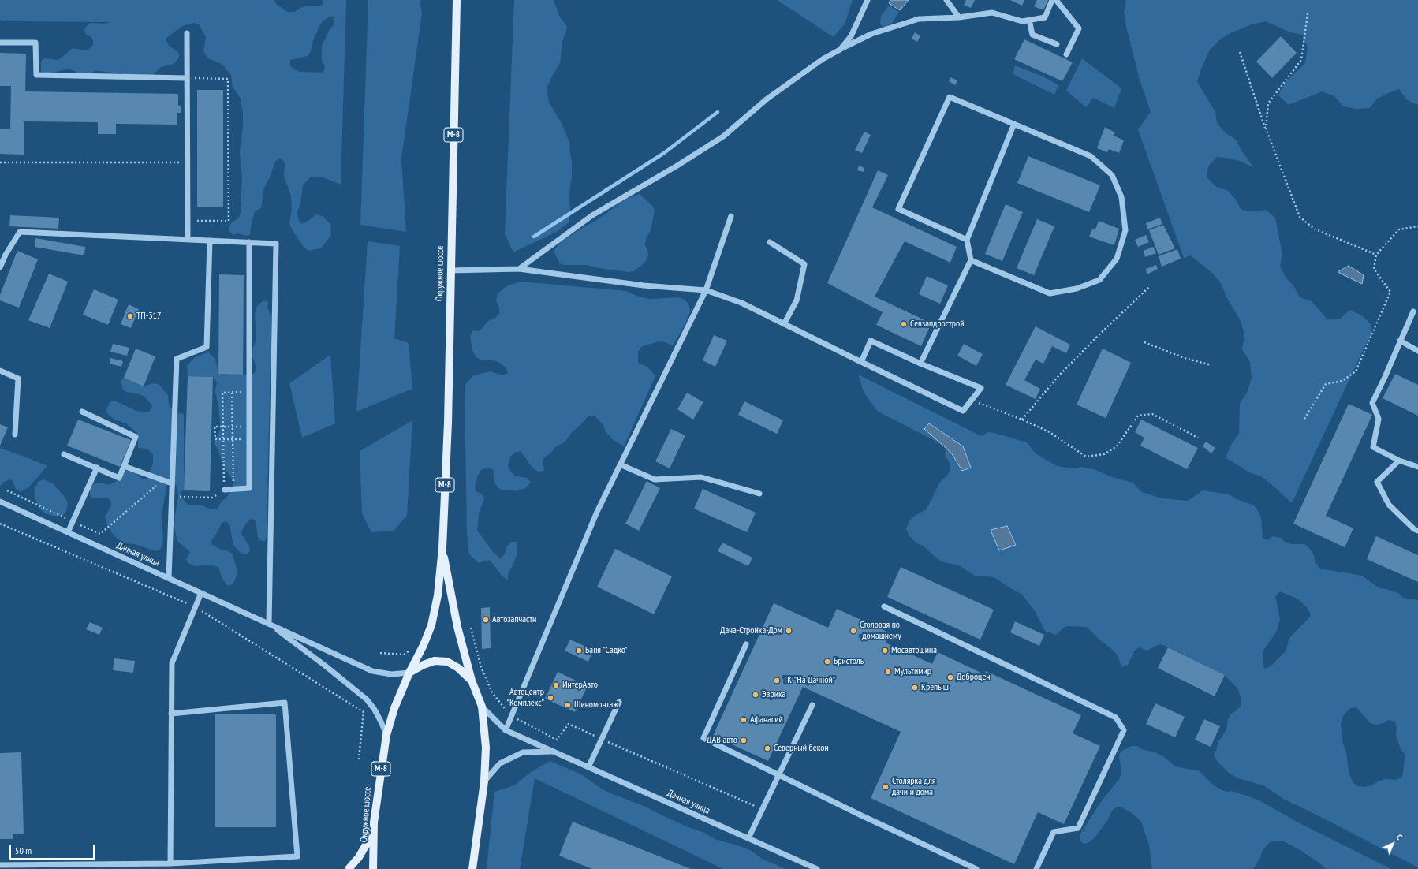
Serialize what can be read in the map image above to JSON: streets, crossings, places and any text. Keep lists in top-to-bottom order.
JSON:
{
  "streets": {
    "main road": ["М-8", "Окружное шоссе"],
    "street": ["Дачная улица"]
  },
  "crossings": [
    ["М-8", "Окружное шоссе"],
    ["Окружное шоссе", "Дачная улица"]
  ],
  "places": [
    "ТП-317",
    "Севзапдорстрой",
    "Автозапчасти",
    "Дача-Стройка-Дом",
    "Столовая по -домашнему",
    "Баня \"Садко\"",
    "Мосавтошина",
    "Бристоль",
    "Мультимир",
    "Доброцен",
    "ТК \"На Дачной\"",
    "ИнтерАвто",
    "Крепыш",
    "Эврика",
    "Автоцентр \"Комплекс\"",
    "Шиномонтаж",
    "Афанасий",
    "ДАВ авто",
    "Северный бекон",
    "Столярка для дачи и дома"
  ],
  "scale_bar": "50 m",
  "north": "top right"
}
